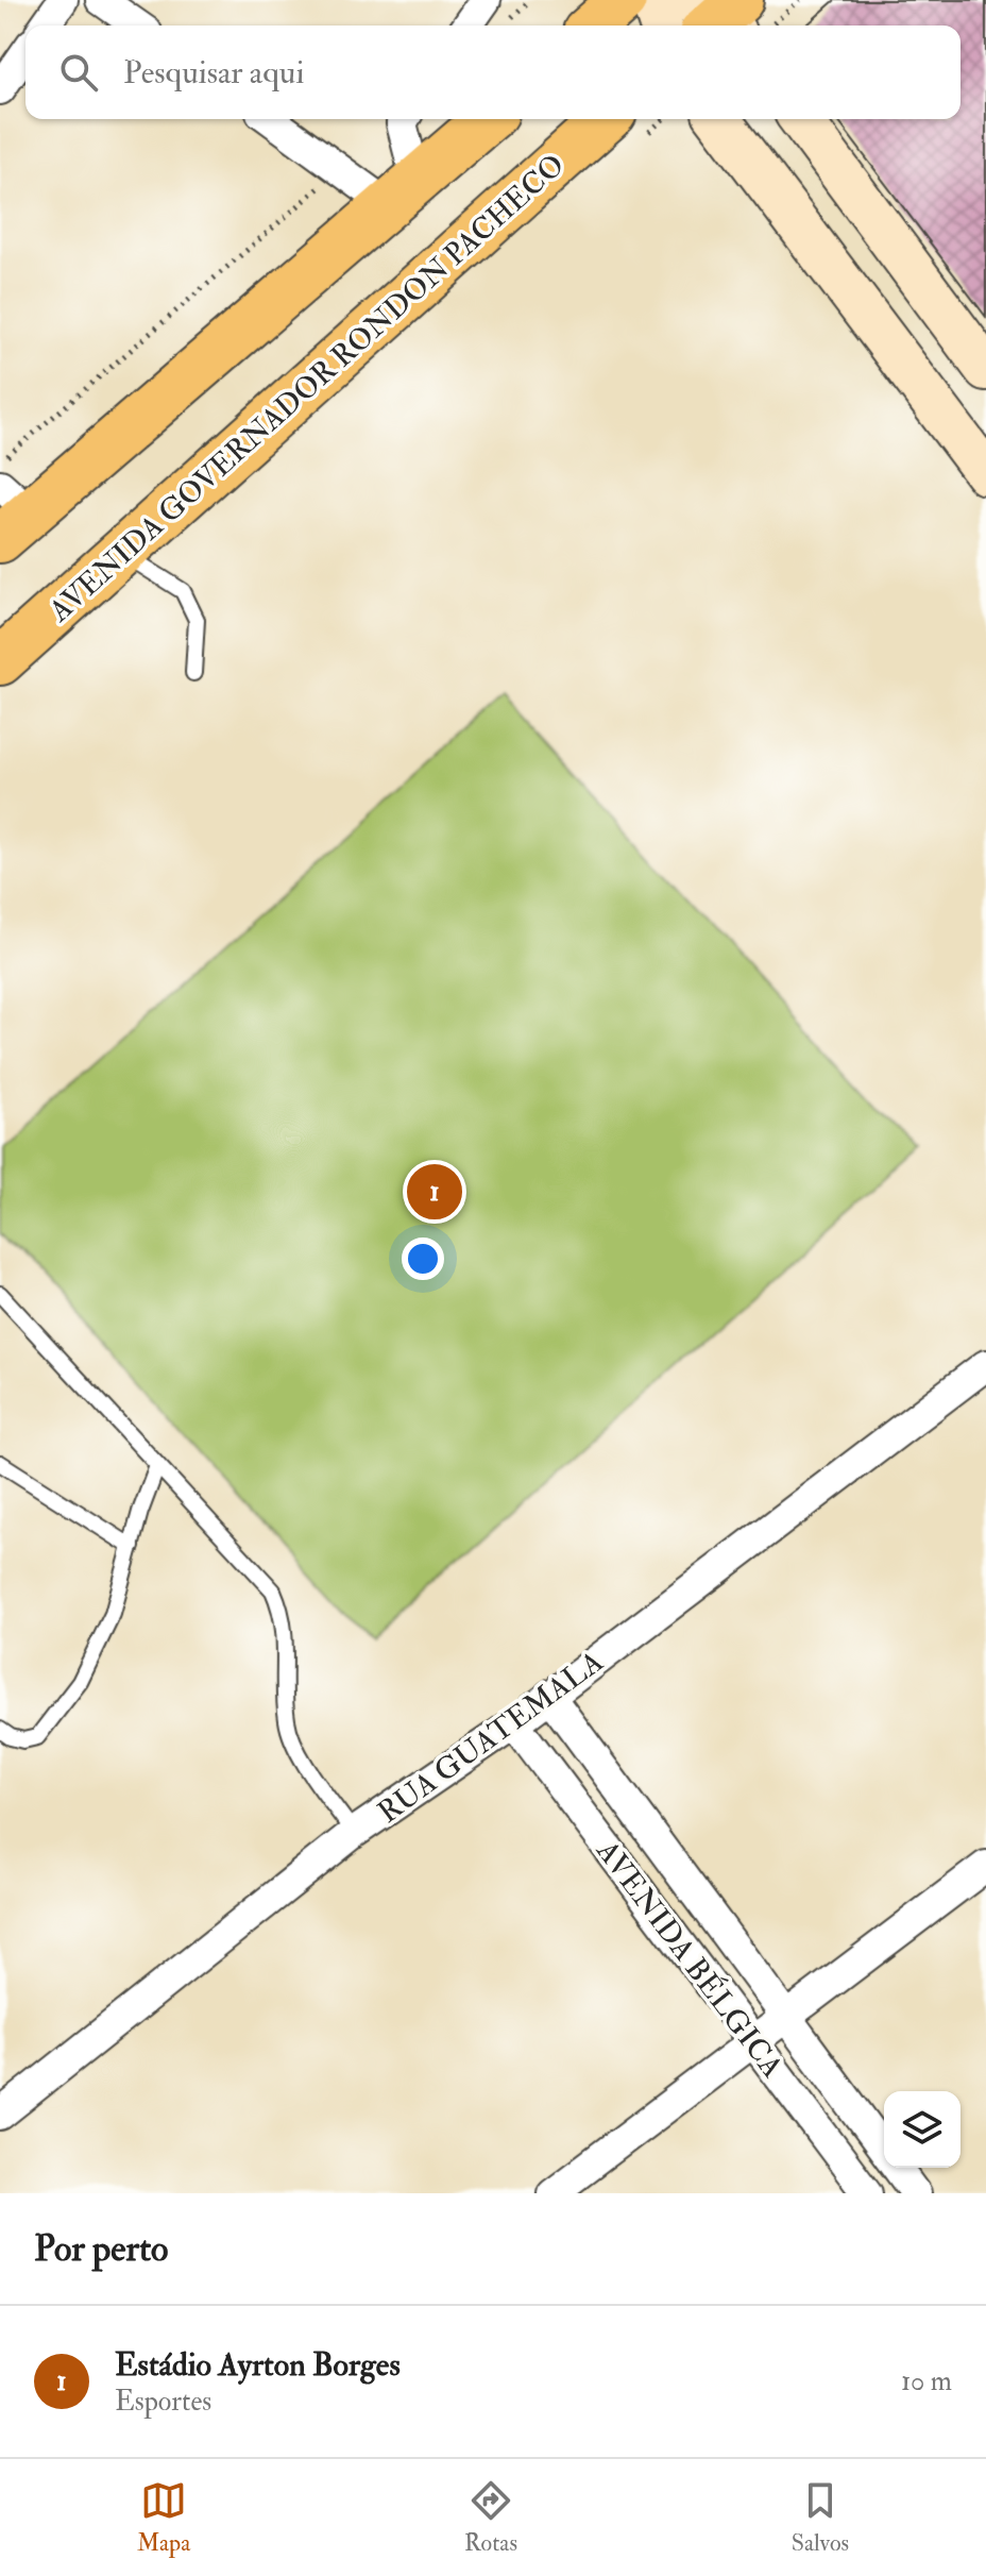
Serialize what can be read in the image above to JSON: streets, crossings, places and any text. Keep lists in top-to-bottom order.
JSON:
{
  "streets": {
    "main road": ["AVENIDA GOVERNADOR RONDON PACHECO"],
    "street": ["RUA GUATEMALA", "AVENIDA BÉLGICA"]
  },
  "crossings": [
    ["RUA GUATEMALA", "AVENIDA BÉLGICA"]
  ],
  "page": {
    "search": "Pesquisar aqui",
    "pins": "1",
    "heading": "Por perto",
    "list": [
      {
        "mark": "1",
        "name": "Estádio Ayrton Borges",
        "note": "Esportes",
        "value": "10 m"
      }
    ],
    "nav": ["Mapa", "Rotas", "Salvos"]
  }
}
